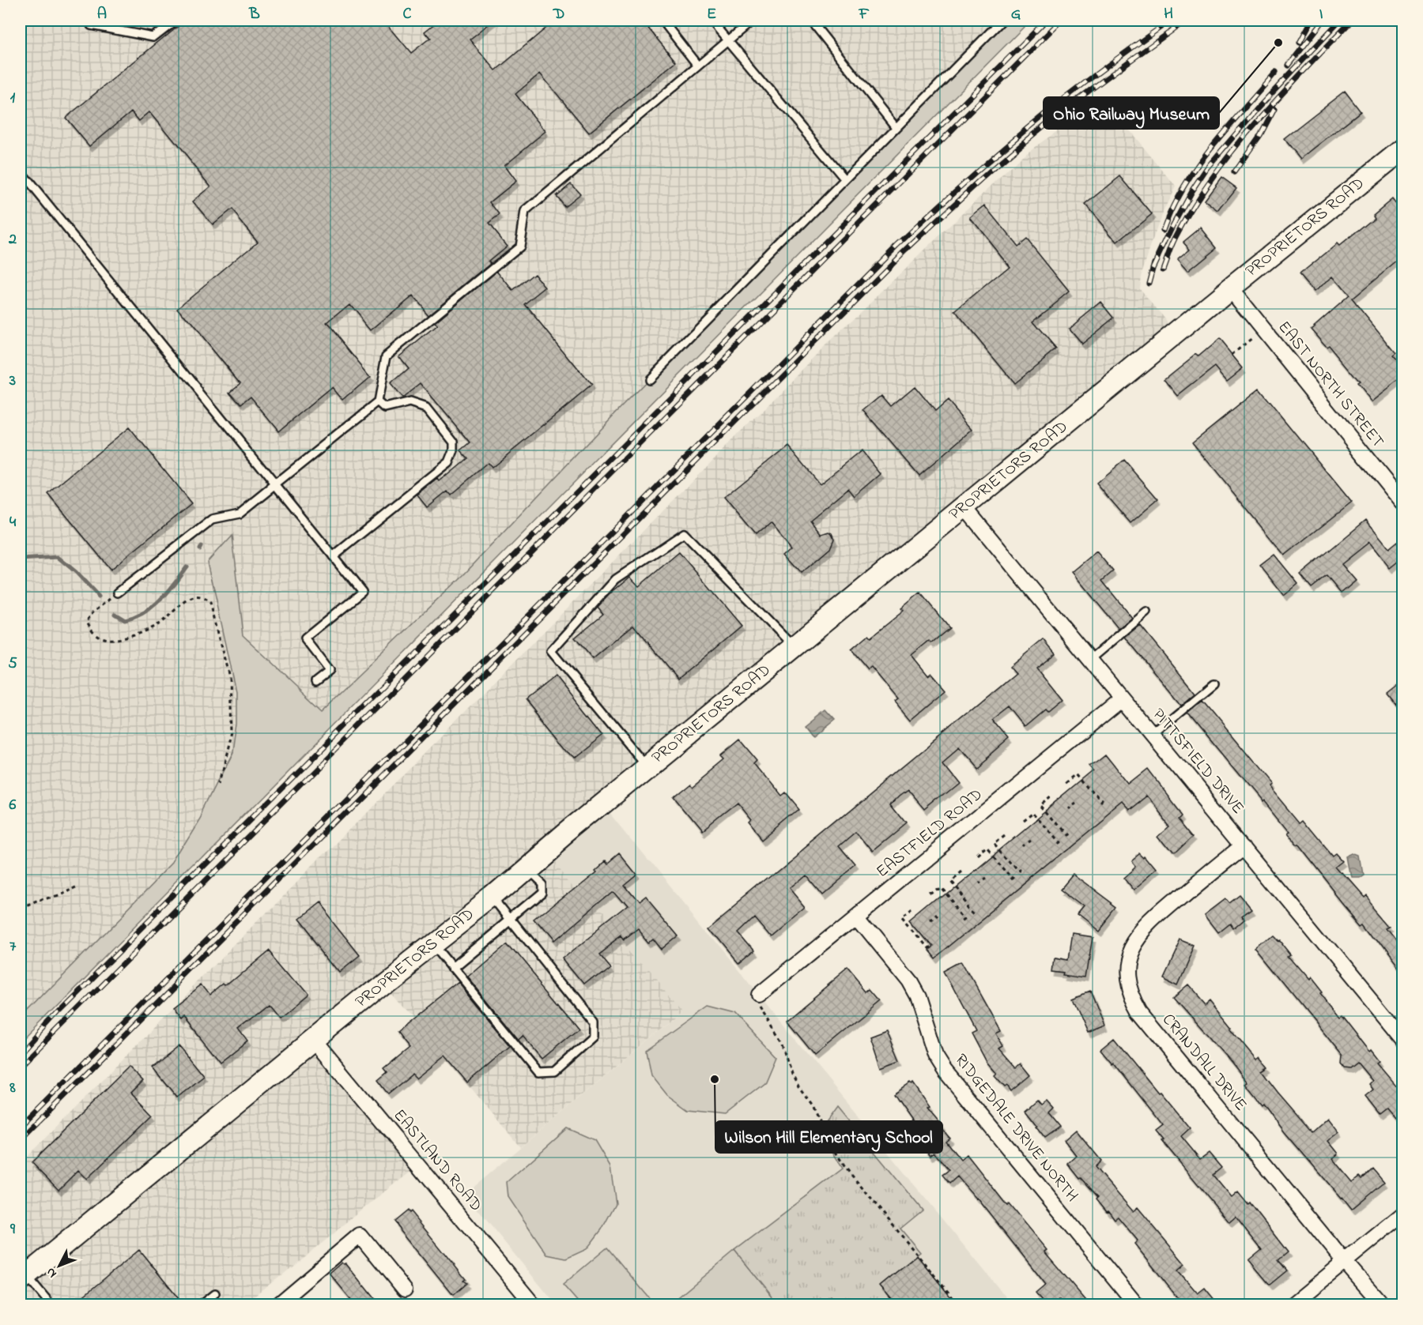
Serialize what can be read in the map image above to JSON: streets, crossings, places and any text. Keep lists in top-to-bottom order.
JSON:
{
  "streets": {
    "street": [
      "PROPRIETORS ROAD",
      "EAST NORTH STREET",
      "PITTSFIELD DRIVE",
      "EASTFIELD ROAD",
      "CRANDALL DRIVE",
      "RIDGEDALE DRIVE NORTH",
      "EASTLAND ROAD"
    ]
  },
  "crossings": [
    ["PROPRIETORS ROAD", "EAST NORTH STREET"],
    ["PROPRIETORS ROAD", "PITTSFIELD DRIVE"],
    ["PROPRIETORS ROAD", "EASTLAND ROAD"],
    ["PITTSFIELD DRIVE", "EASTFIELD ROAD"],
    ["PITTSFIELD DRIVE", "CRANDALL DRIVE"],
    ["EASTFIELD ROAD", "RIDGEDALE DRIVE NORTH"]
  ],
  "places": ["Ohio Railway Museum", "Wilson Hill Elementary School"],
  "north": "bottom left",
  "grid": {
    "columns": [
      "A",
      "B",
      "C",
      "D",
      "E",
      "F",
      "G",
      "H",
      "I"
    ],
    "rows": [
      "1",
      "2",
      "3",
      "4",
      "5",
      "6",
      "7",
      "8",
      "9"
    ]
  }
}
